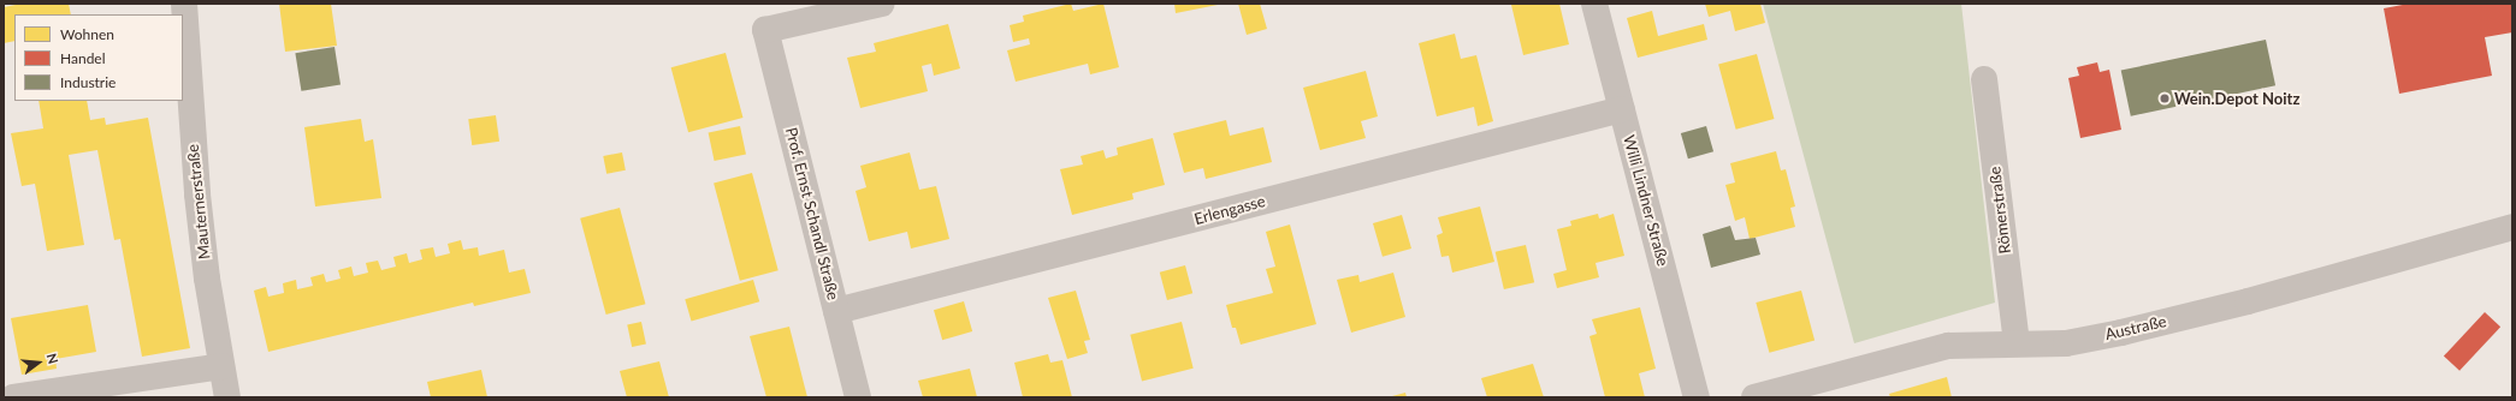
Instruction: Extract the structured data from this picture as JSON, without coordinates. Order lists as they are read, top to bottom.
{
  "streets": {
    "street": [
      "Willi Lindner Straße",
      "Mauternerstraße",
      "Erlengasse",
      "Römerstraße",
      "Prof. Ernst Schandl Straße",
      "Austraße"
    ]
  },
  "crossings": [
    ["Willi Lindner Straße", "Erlengasse"],
    ["Erlengasse", "Prof. Ernst Schandl Straße"],
    ["Römerstraße", "Austraße"]
  ],
  "places": ["Wein.Depot Noitz"],
  "legend": ["Wohnen", "Handel", "Industrie"],
  "north": "right"
}
